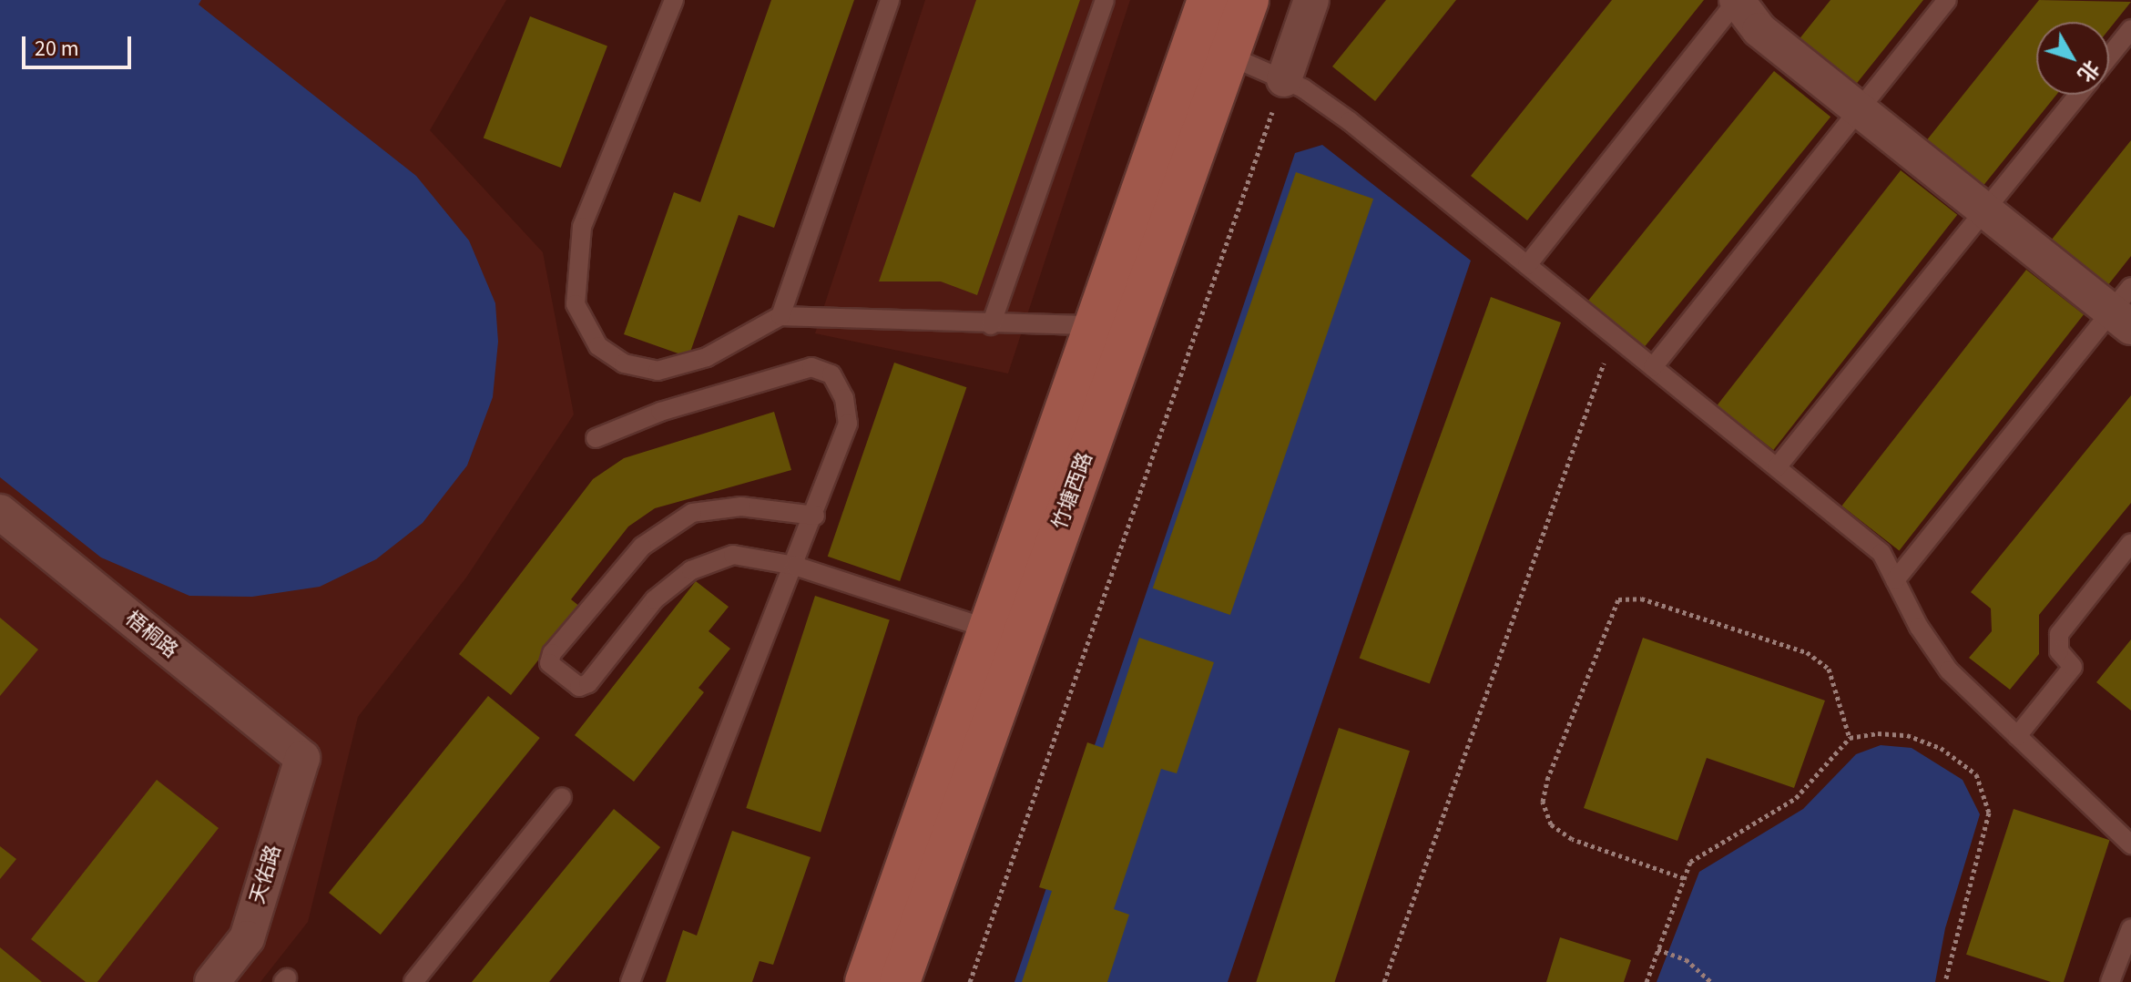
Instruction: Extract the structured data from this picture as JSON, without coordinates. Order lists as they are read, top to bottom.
{
  "streets": {
    "main road": ["竹塘西路"],
    "street": ["梧桐路", "天佑路"]
  },
  "crossings": [
    ["梧桐路", "天佑路"]
  ],
  "scale_bar": "20 m",
  "north": "bottom right"
}
